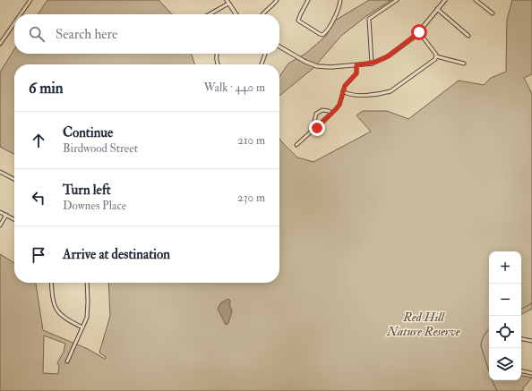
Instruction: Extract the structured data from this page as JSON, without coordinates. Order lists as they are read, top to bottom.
{
  "parks": ["Red Hill Nature Reserve"],
  "page": {
    "search": "Search here",
    "heading": ["6 min", "Walk · 440 m"],
    "list": [
      ["Continue", "Birdwood Street", "210 m"],
      ["Turn left", "Downes Place", "230 m"],
      "Arrive at destination"
    ],
    "map_buttons": ["+", "−"]
  }
}
